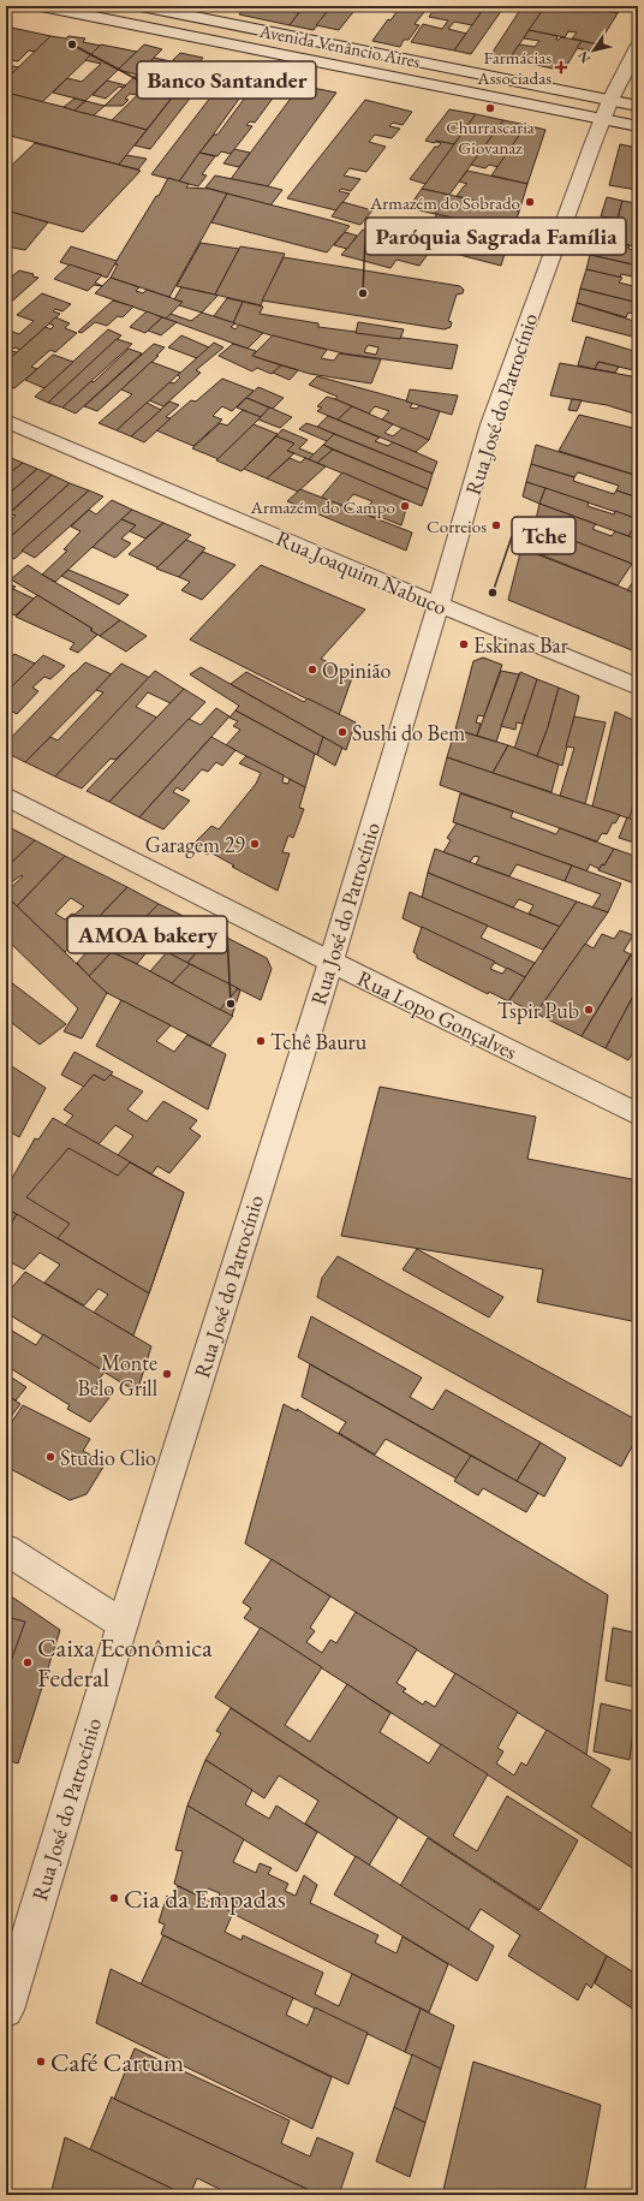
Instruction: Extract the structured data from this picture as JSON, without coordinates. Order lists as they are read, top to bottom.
{
  "streets": {
    "street": [
      "Avenida Venâncio Aires",
      "Rua José do Patrocínio",
      "Rua Joaquim Nabuco",
      "Rua Lopo Gonçalves"
    ]
  },
  "crossings": [
    ["Avenida Venâncio Aires", "Rua José do Patrocínio"],
    ["Rua José do Patrocínio", "Rua Joaquim Nabuco"],
    ["Rua José do Patrocínio", "Rua Lopo Gonçalves"]
  ],
  "places": {
    "other": [
      "Banco Santander",
      "Churrascaria Giovanaz",
      "Armazém do Sobrado",
      "Paróquia Sagrada Família",
      "Armazém do Campo",
      "Correios",
      "Tche",
      "Eskinas Bar",
      "Opinião",
      "Sushi do Bem",
      "Garagem 29",
      "AMOA bakery",
      "Tspir Pub",
      "Tchê Bauru",
      "Monte Belo Grill",
      "Studio Clio",
      "Caixa Econômica Federal",
      "Cia da Empadas",
      "Café Cartum"
    ],
    "health": ["Farmácias Associadas"]
  },
  "north": "bottom left"
}
